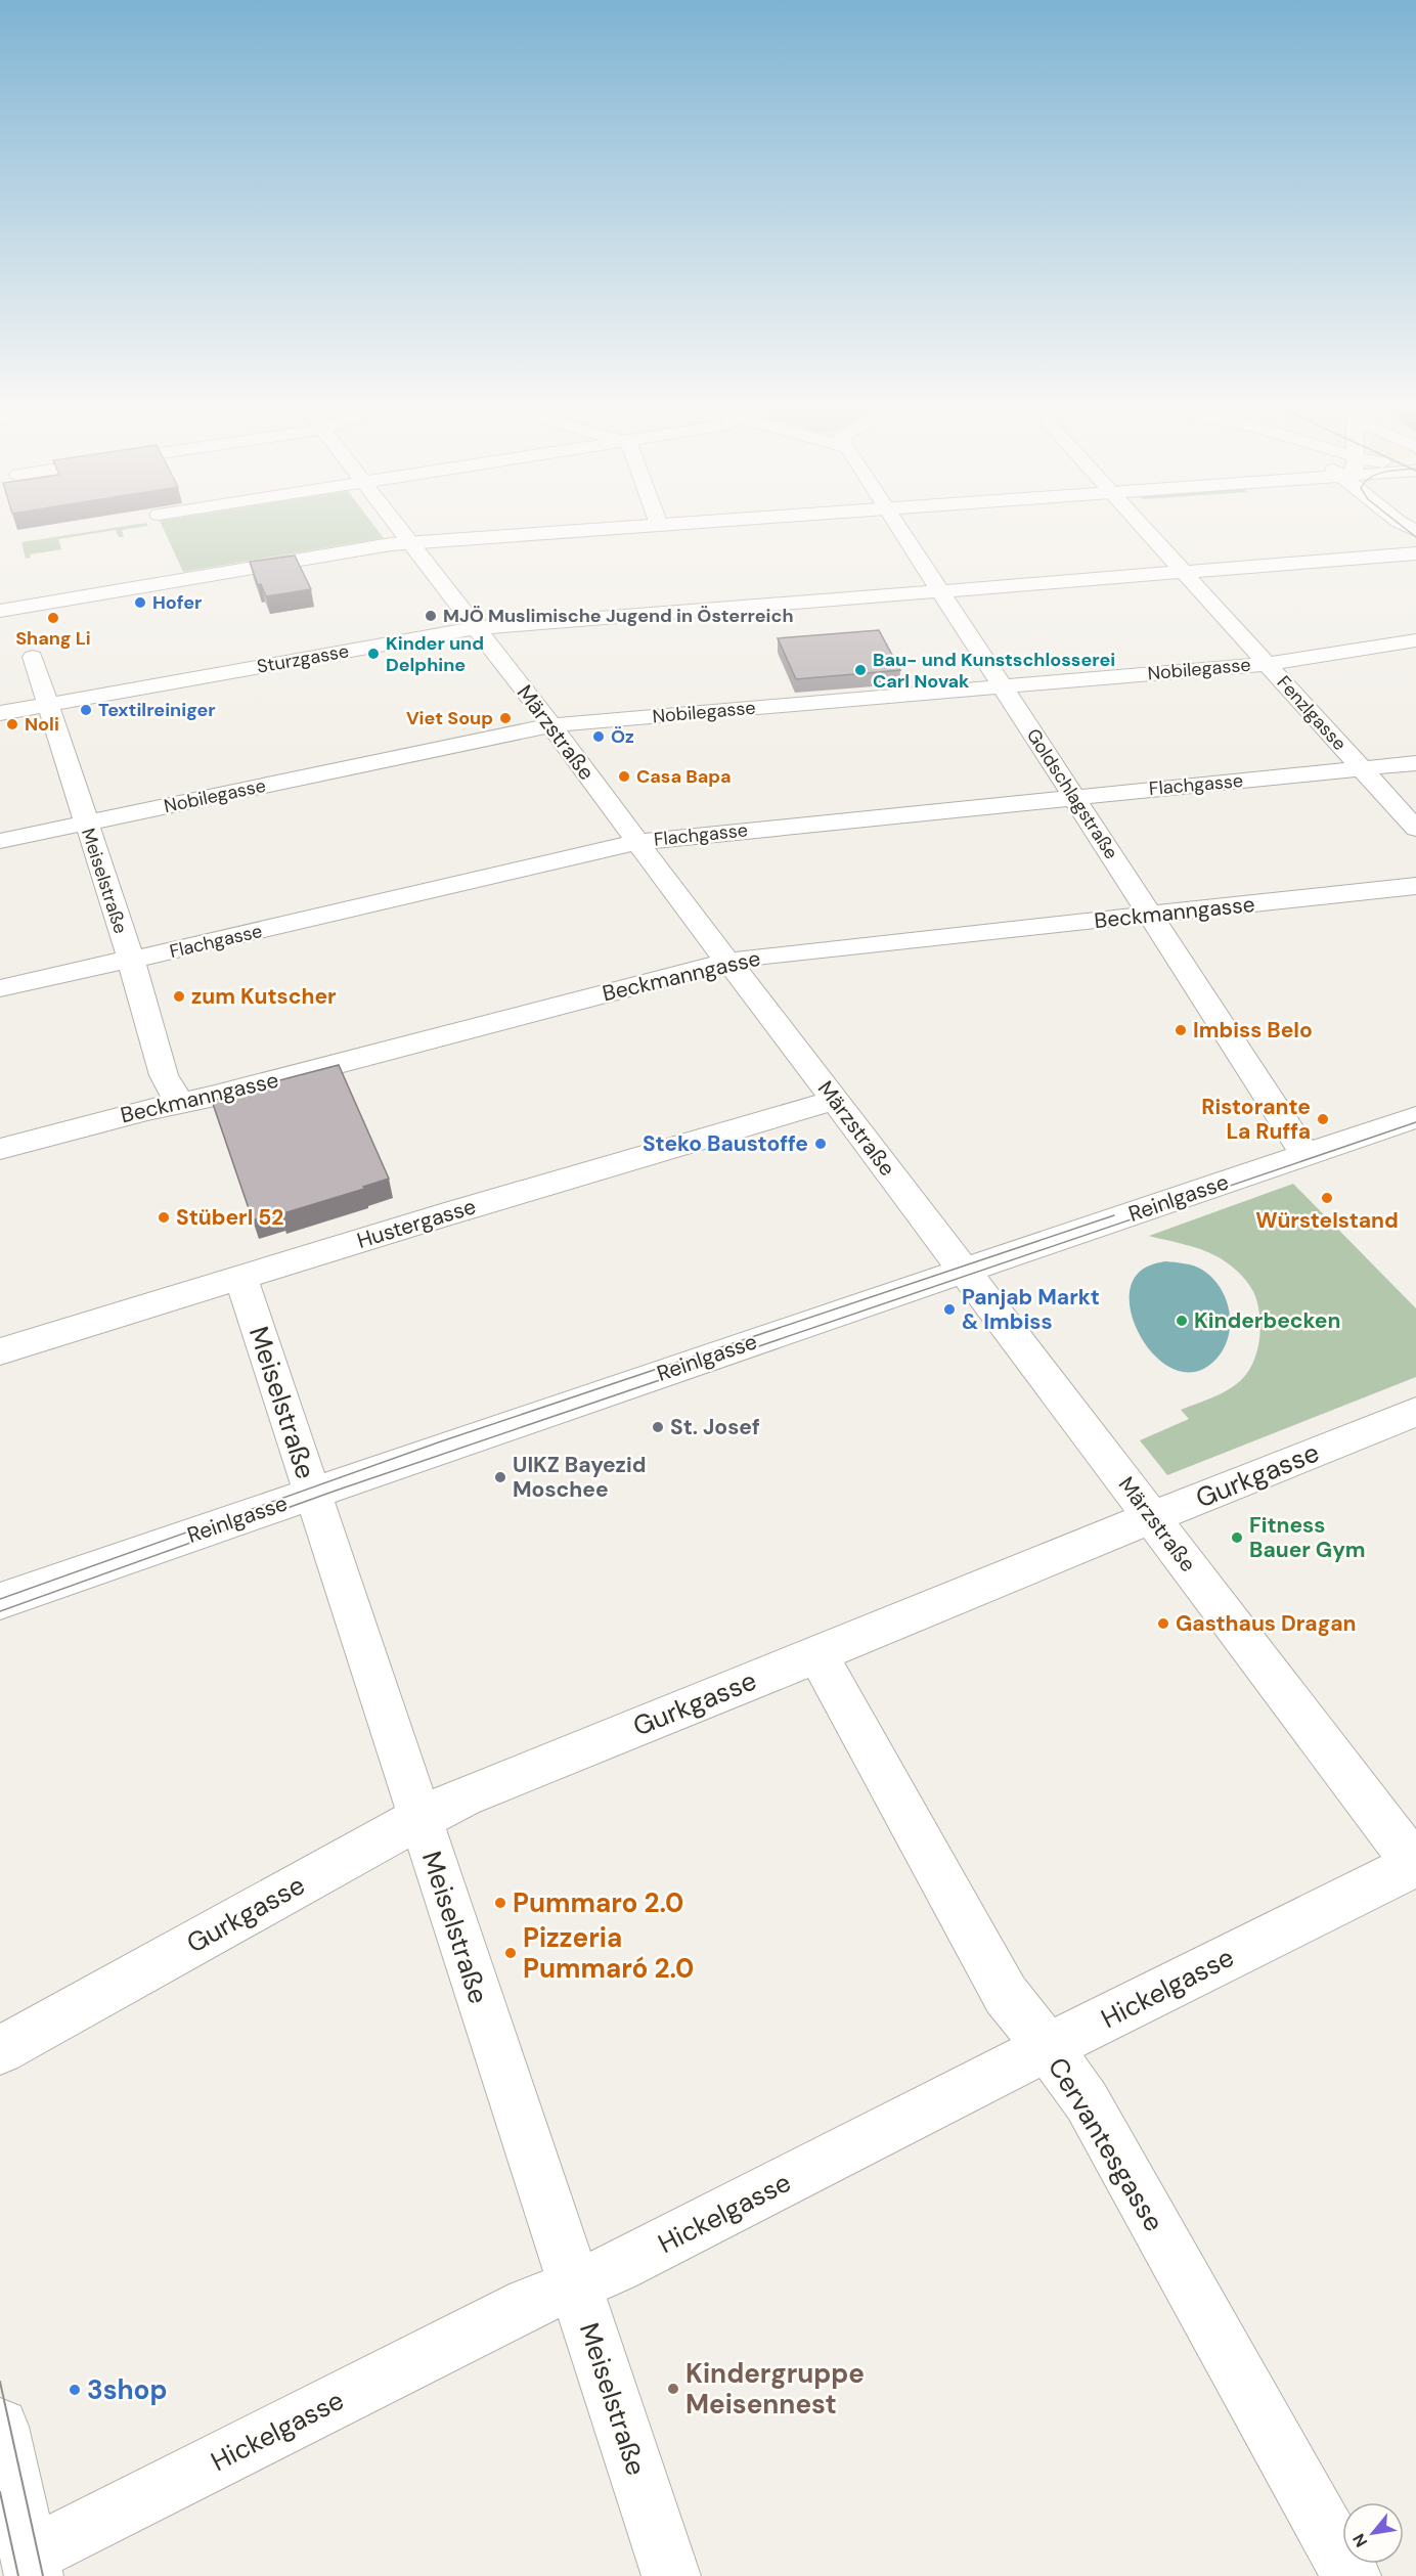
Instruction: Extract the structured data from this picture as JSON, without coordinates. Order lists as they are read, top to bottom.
{
  "streets": {
    "street": [
      "Sturzgasse",
      "Nobilegasse",
      "Fenzlgasse",
      "Märzstraße",
      "Flachgasse",
      "Goldschlagstraße",
      "Meiselstraße",
      "Beckmanngasse",
      "Reinlgasse",
      "Hustergasse",
      "Gurkgasse",
      "Hickelgasse",
      "Cervantesgasse"
    ]
  },
  "crossings": [
    ["Sturzgasse", "Fenzlgasse"],
    ["Sturzgasse", "Märzstraße"],
    ["Sturzgasse", "Goldschlagstraße"],
    ["Sturzgasse", "Meiselstraße"],
    ["Nobilegasse", "Fenzlgasse"],
    ["Nobilegasse", "Märzstraße"],
    ["Nobilegasse", "Goldschlagstraße"],
    ["Nobilegasse", "Meiselstraße"],
    ["Fenzlgasse", "Flachgasse"],
    ["Märzstraße", "Flachgasse"],
    ["Märzstraße", "Beckmanngasse"],
    ["Märzstraße", "Reinlgasse"],
    ["Märzstraße", "Hustergasse"],
    ["Märzstraße", "Gurkgasse"],
    ["Märzstraße", "Hickelgasse"],
    ["Flachgasse", "Goldschlagstraße"],
    ["Flachgasse", "Meiselstraße"],
    ["Goldschlagstraße", "Beckmanngasse"],
    ["Goldschlagstraße", "Reinlgasse"],
    ["Meiselstraße", "Beckmanngasse"],
    ["Meiselstraße", "Reinlgasse"],
    ["Meiselstraße", "Hustergasse"],
    ["Meiselstraße", "Gurkgasse"],
    ["Meiselstraße", "Hickelgasse"],
    ["Gurkgasse", "Cervantesgasse"],
    ["Hickelgasse", "Cervantesgasse"]
  ],
  "places": [
    "Hofer",
    "MJÖ Muslimische Jugend in Österreich",
    "Shang Li",
    "Kinder und Delphine",
    "Bau- und Kunstschlosserei Carl Novak",
    "Textilreiniger",
    "Viet Soup",
    "Noli",
    "Öz",
    "Casa Bapa",
    "zum Kutscher",
    "Imbiss Belo",
    "Ristorante La Ruffa",
    "Steko Baustoffe",
    "Würstelstand",
    "Stüberl 52",
    "Panjab Markt & Imbiss",
    "Kinderbecken",
    "St. Josef",
    "UIKZ Bayezid Moschee",
    "Fitness Bauer Gym",
    "Gasthaus Dragan",
    "Pummaro 2.0",
    "Pizzeria Pummaró 2.0",
    "Kindergruppe Meisennest",
    "3shop"
  ],
  "north": "bottom left"
}
